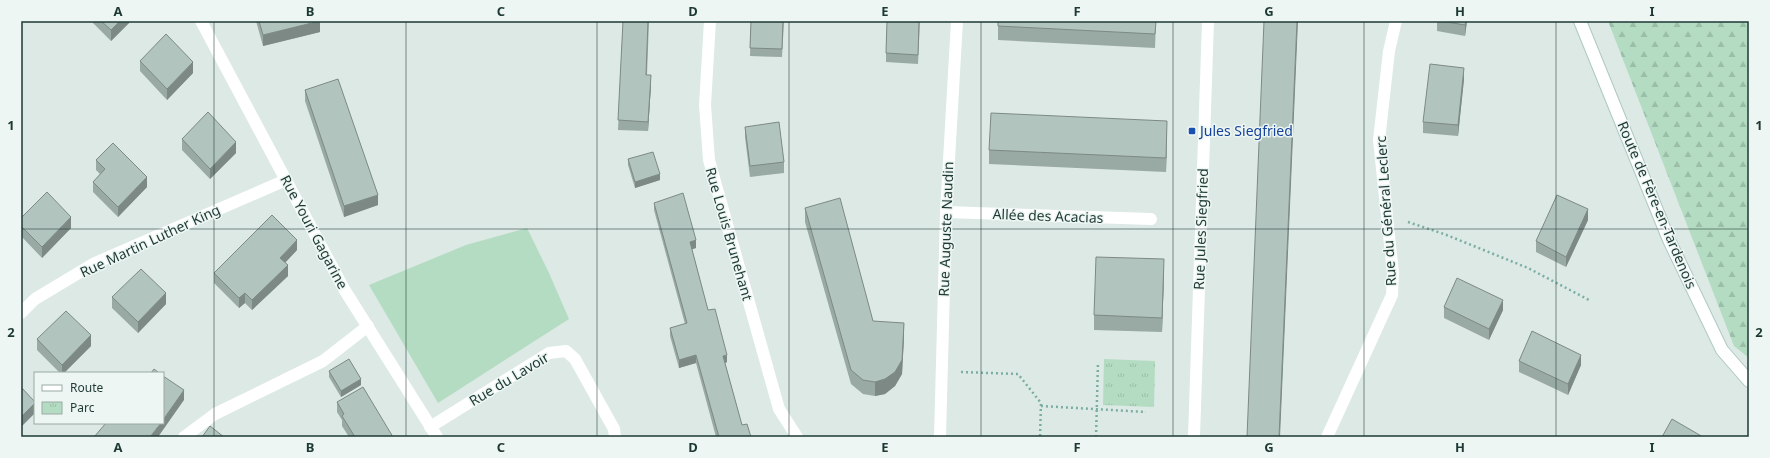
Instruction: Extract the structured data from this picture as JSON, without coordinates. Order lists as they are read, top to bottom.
{
  "streets": {
    "street": [
      "Route de Fère-en-Tardenois",
      "Rue du Général Leclerc",
      "Allée des Acacias",
      "Rue Auguste Naudin",
      "Rue Jules Siegfried",
      "Rue Youri Gagarine",
      "Rue Louis Brunehant",
      "Rue Martin Luther King",
      "Rue du Lavoir"
    ]
  },
  "crossings": [
    ["Allée des Acacias", "Rue Auguste Naudin"],
    ["Rue Youri Gagarine", "Rue Martin Luther King"],
    ["Rue Youri Gagarine", "Rue du Lavoir"]
  ],
  "places": {
    "transit": ["Jules Siegfried"]
  },
  "legend": ["Route", "Parc"],
  "grid": {
    "columns": [
      "A",
      "B",
      "C",
      "D",
      "E",
      "F",
      "G",
      "H",
      "I"
    ],
    "rows": ["1", "2"]
  }
}
